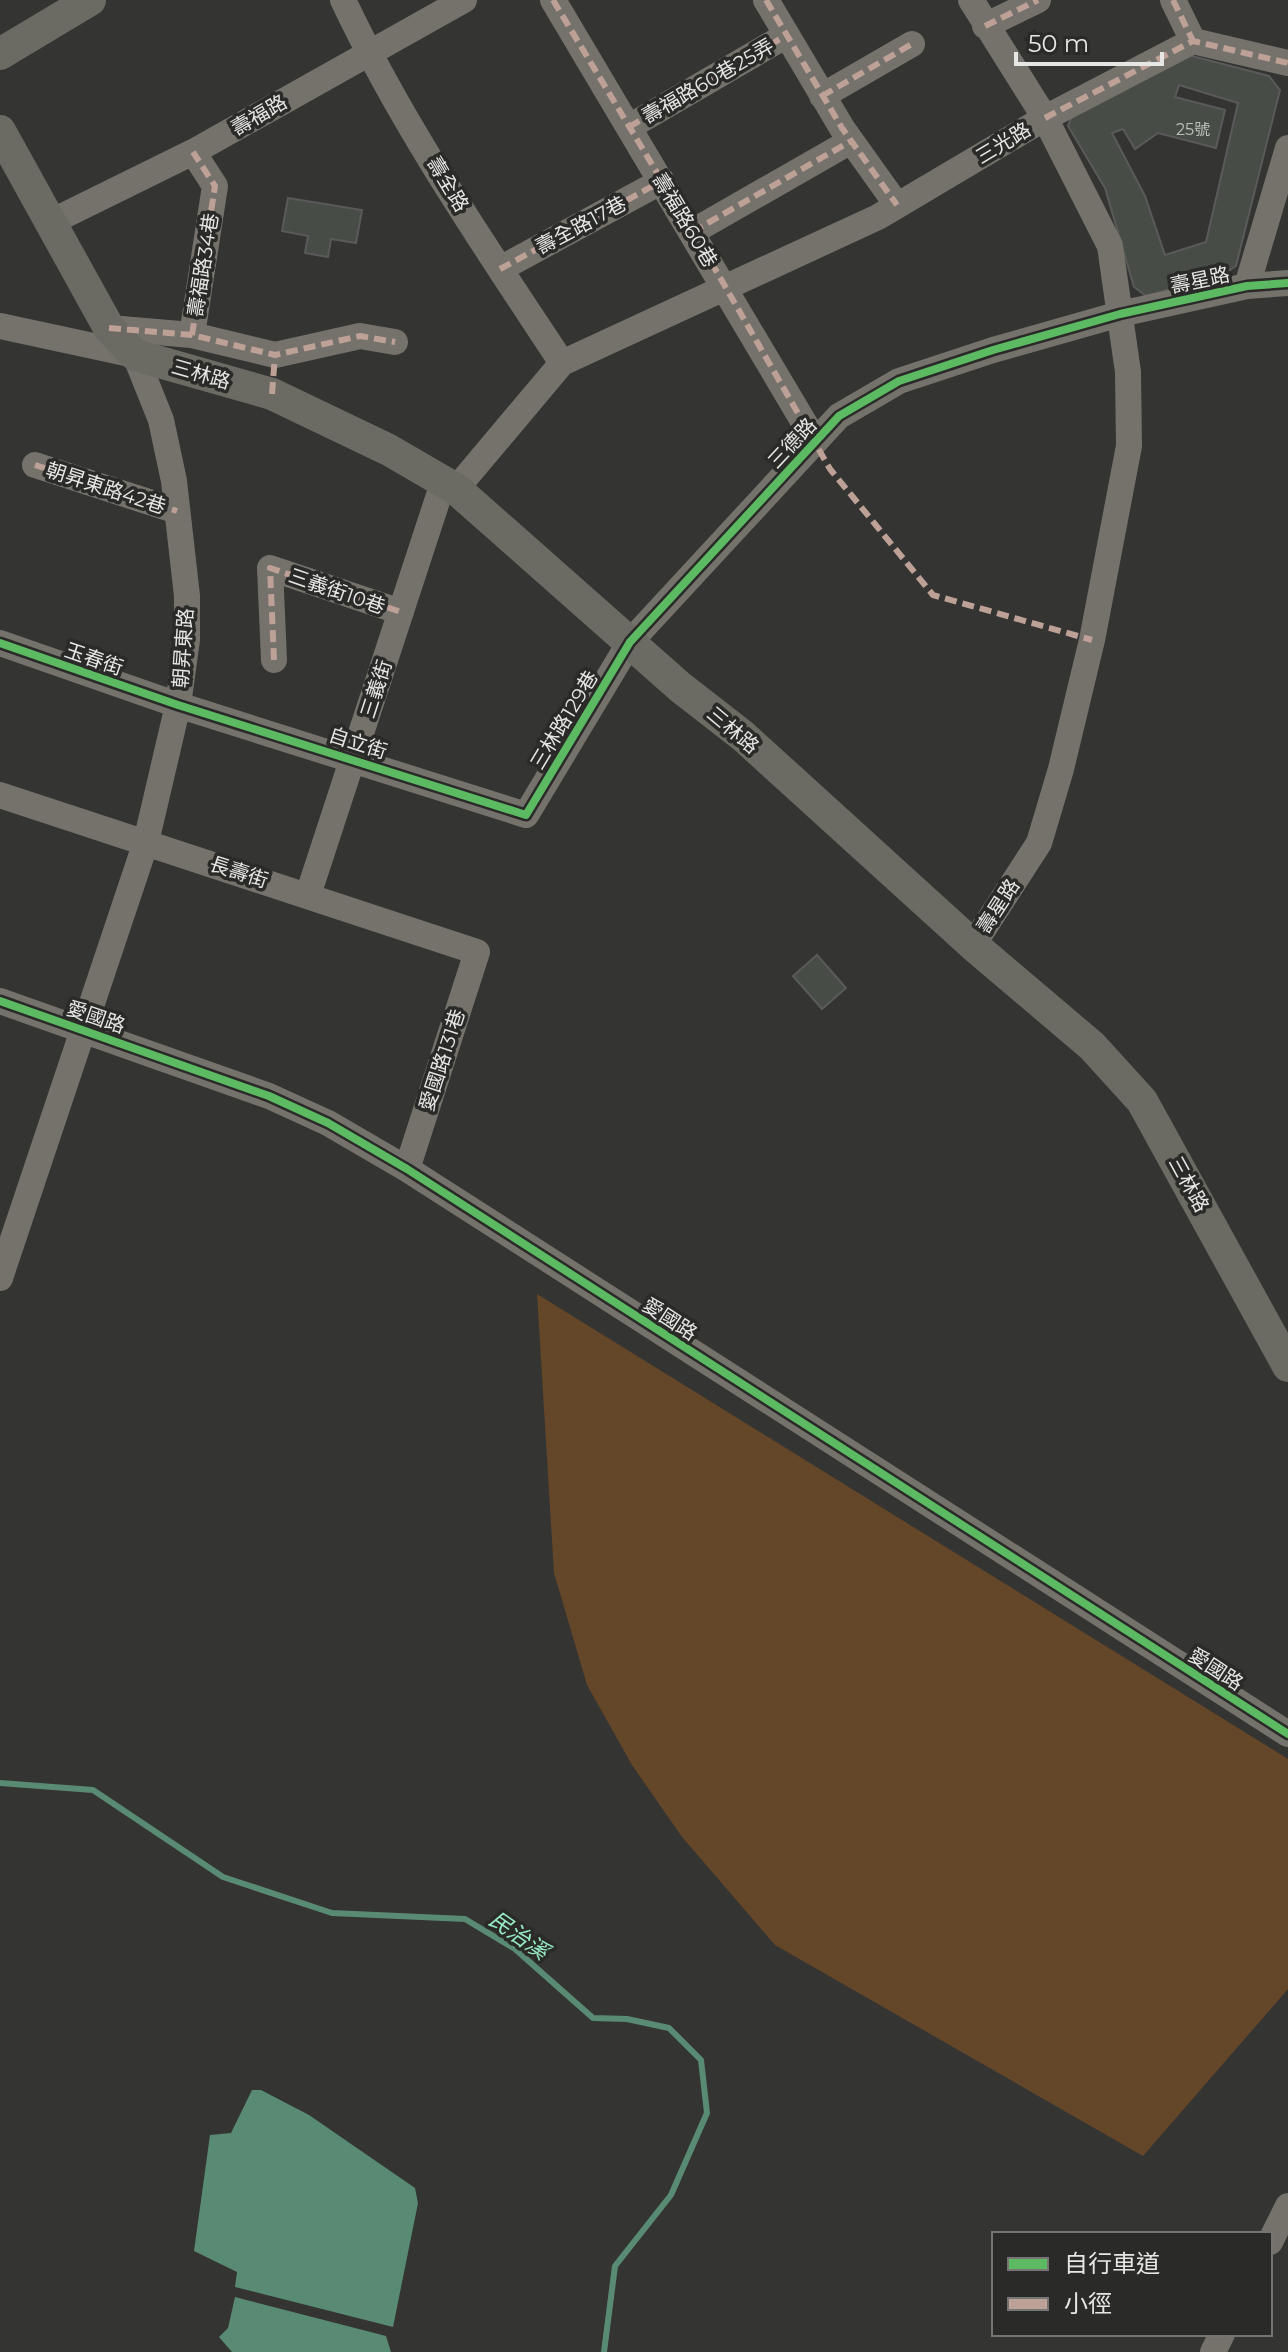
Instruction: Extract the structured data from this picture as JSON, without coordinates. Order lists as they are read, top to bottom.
{
  "streets": {
    "main road": ["三林路", "朝昇東路"],
    "street": [
      "壽福路60巷25弄",
      "壽福路",
      "三光路",
      "壽全路",
      "壽福路60巷",
      "壽全路17巷",
      "壽福路34巷",
      "壽星路",
      "三德路",
      "朝昇東路42巷",
      "三義街10巷",
      "玉春街",
      "三義街",
      "三林路129巷",
      "自立街",
      "長壽街",
      "愛國路",
      "愛國路131巷"
    ]
  },
  "crossings": [
    ["壽福路60巷25弄", "壽福路60巷"],
    ["壽福路", "壽全路"],
    ["壽福路", "壽福路34巷"],
    ["壽福路", "朝昇東路"],
    ["三光路", "壽福路60巷"],
    ["壽全路", "壽全路17巷"],
    ["壽福路60巷", "壽全路17巷"],
    ["壽福路60巷", "三德路"],
    ["壽星路", "三林路"],
    ["壽星路", "三德路"],
    ["三林路", "三德路"],
    ["三林路", "朝昇東路"],
    ["三林路", "三義街"],
    ["三林路", "三林路129巷"],
    ["三德路", "三林路129巷"],
    ["朝昇東路42巷", "朝昇東路"],
    ["三義街10巷", "三義街"],
    ["朝昇東路", "玉春街"],
    ["朝昇東路", "自立街"],
    ["朝昇東路", "長壽街"],
    ["朝昇東路", "愛國路"],
    ["玉春街", "自立街"],
    ["三義街", "自立街"],
    ["三義街", "長壽街"],
    ["三林路129巷", "自立街"],
    ["長壽街", "愛國路131巷"],
    ["愛國路", "愛國路131巷"]
  ],
  "water": ["民治溪"],
  "house_numbers": ["25號"],
  "legend": ["自行車道", "小徑"],
  "scale_bar": "50 m"
}
